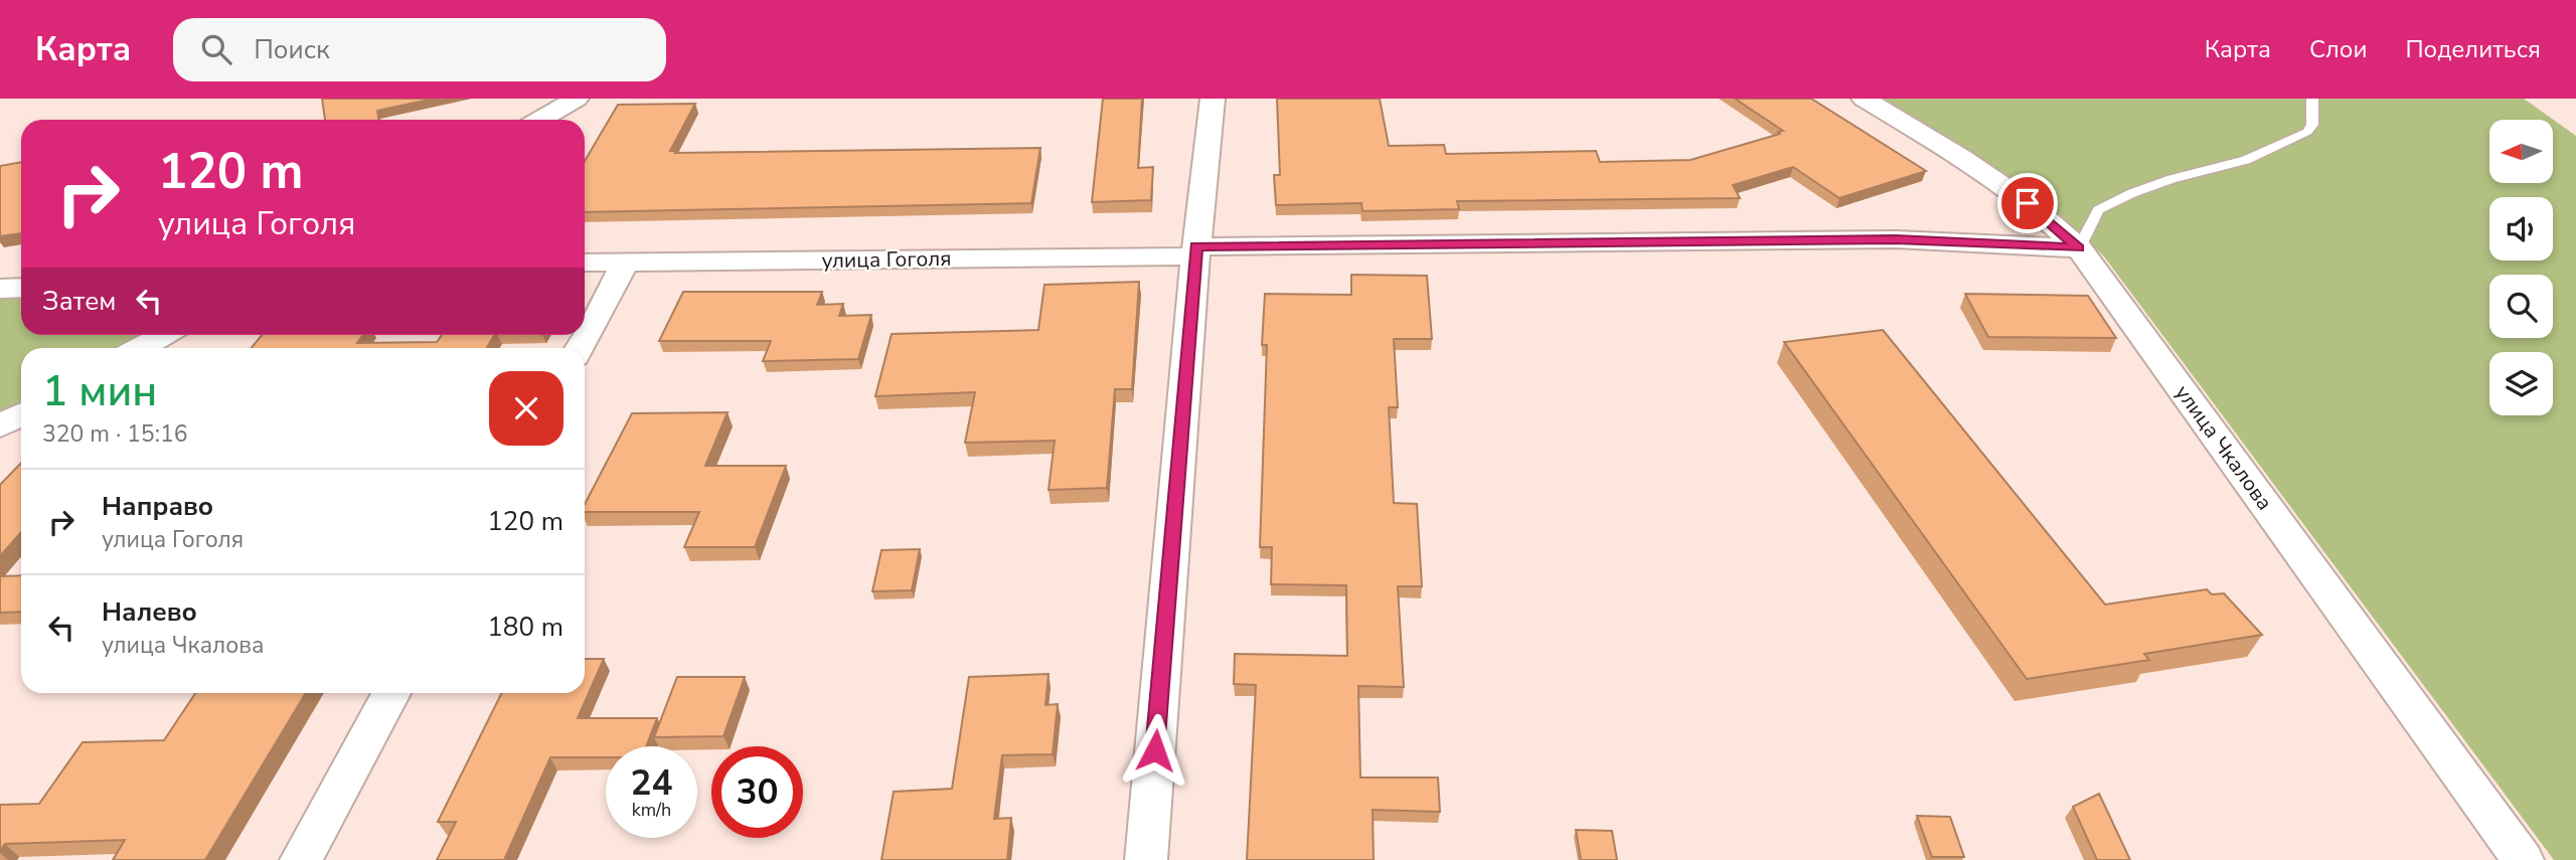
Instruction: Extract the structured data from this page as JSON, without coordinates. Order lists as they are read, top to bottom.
{
  "streets": {
    "street": ["улица Гоголя", "улица Чкалова"]
  },
  "crossings": [
    ["улица Гоголя", "улица Чкалова"]
  ],
  "north": "left",
  "page": {
    "header": "Карта",
    "search": "Поиск",
    "nav": ["Карта", "Слои", "Поделиться"],
    "turn": ["120 m", "улица Гоголя"],
    "then": "Затем",
    "heading": ["1 мин", "320 m · 15:16"],
    "list": [
      {
        "name": "Направо",
        "note": "улица Гоголя",
        "value": "120 m"
      },
      {
        "name": "Налево",
        "note": "улица Чкалова",
        "value": "180 m"
      }
    ],
    "speed": "24 km/h",
    "limit": "30"
  }
}
